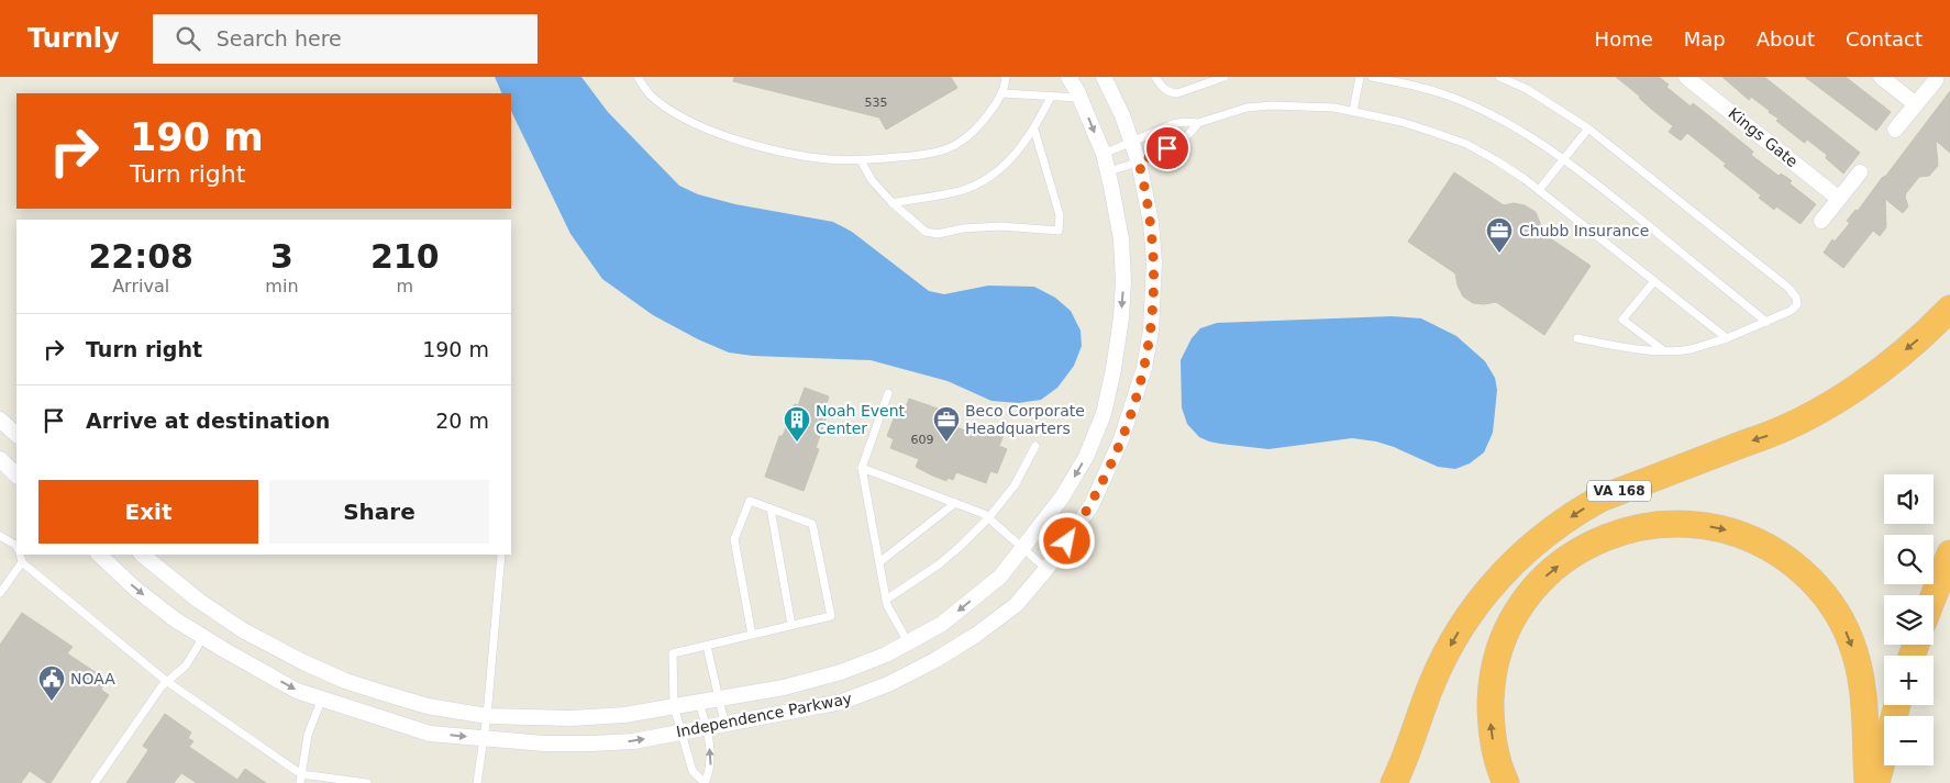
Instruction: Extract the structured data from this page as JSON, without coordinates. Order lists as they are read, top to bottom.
{
  "streets": {
    "highway": ["VA 168"],
    "street": ["Kings Gate", "Independence Parkway"]
  },
  "places": {
    "office": ["Chubb Insurance", "Beco Corporate Headquarters"],
    "building": ["Noah Event Center"],
    "public building": ["NOAA"]
  },
  "house_numbers": ["535", "609"],
  "page": {
    "header": "Turnly",
    "search": "Search here",
    "nav": [
      "Home",
      "Map",
      "About",
      "Contact"
    ],
    "turn": ["190 m", "Turn right"],
    "eta": [
      "22:08",
      "Arrival",
      "3",
      "min",
      "210",
      "m"
    ],
    "list": [
      {
        "name": "Turn right",
        "value": "190 m"
      },
      {
        "name": "Arrive at destination",
        "value": "20 m"
      }
    ],
    "buttons": ["Exit", "Share"],
    "map_buttons": ["+", "−"]
  }
}
